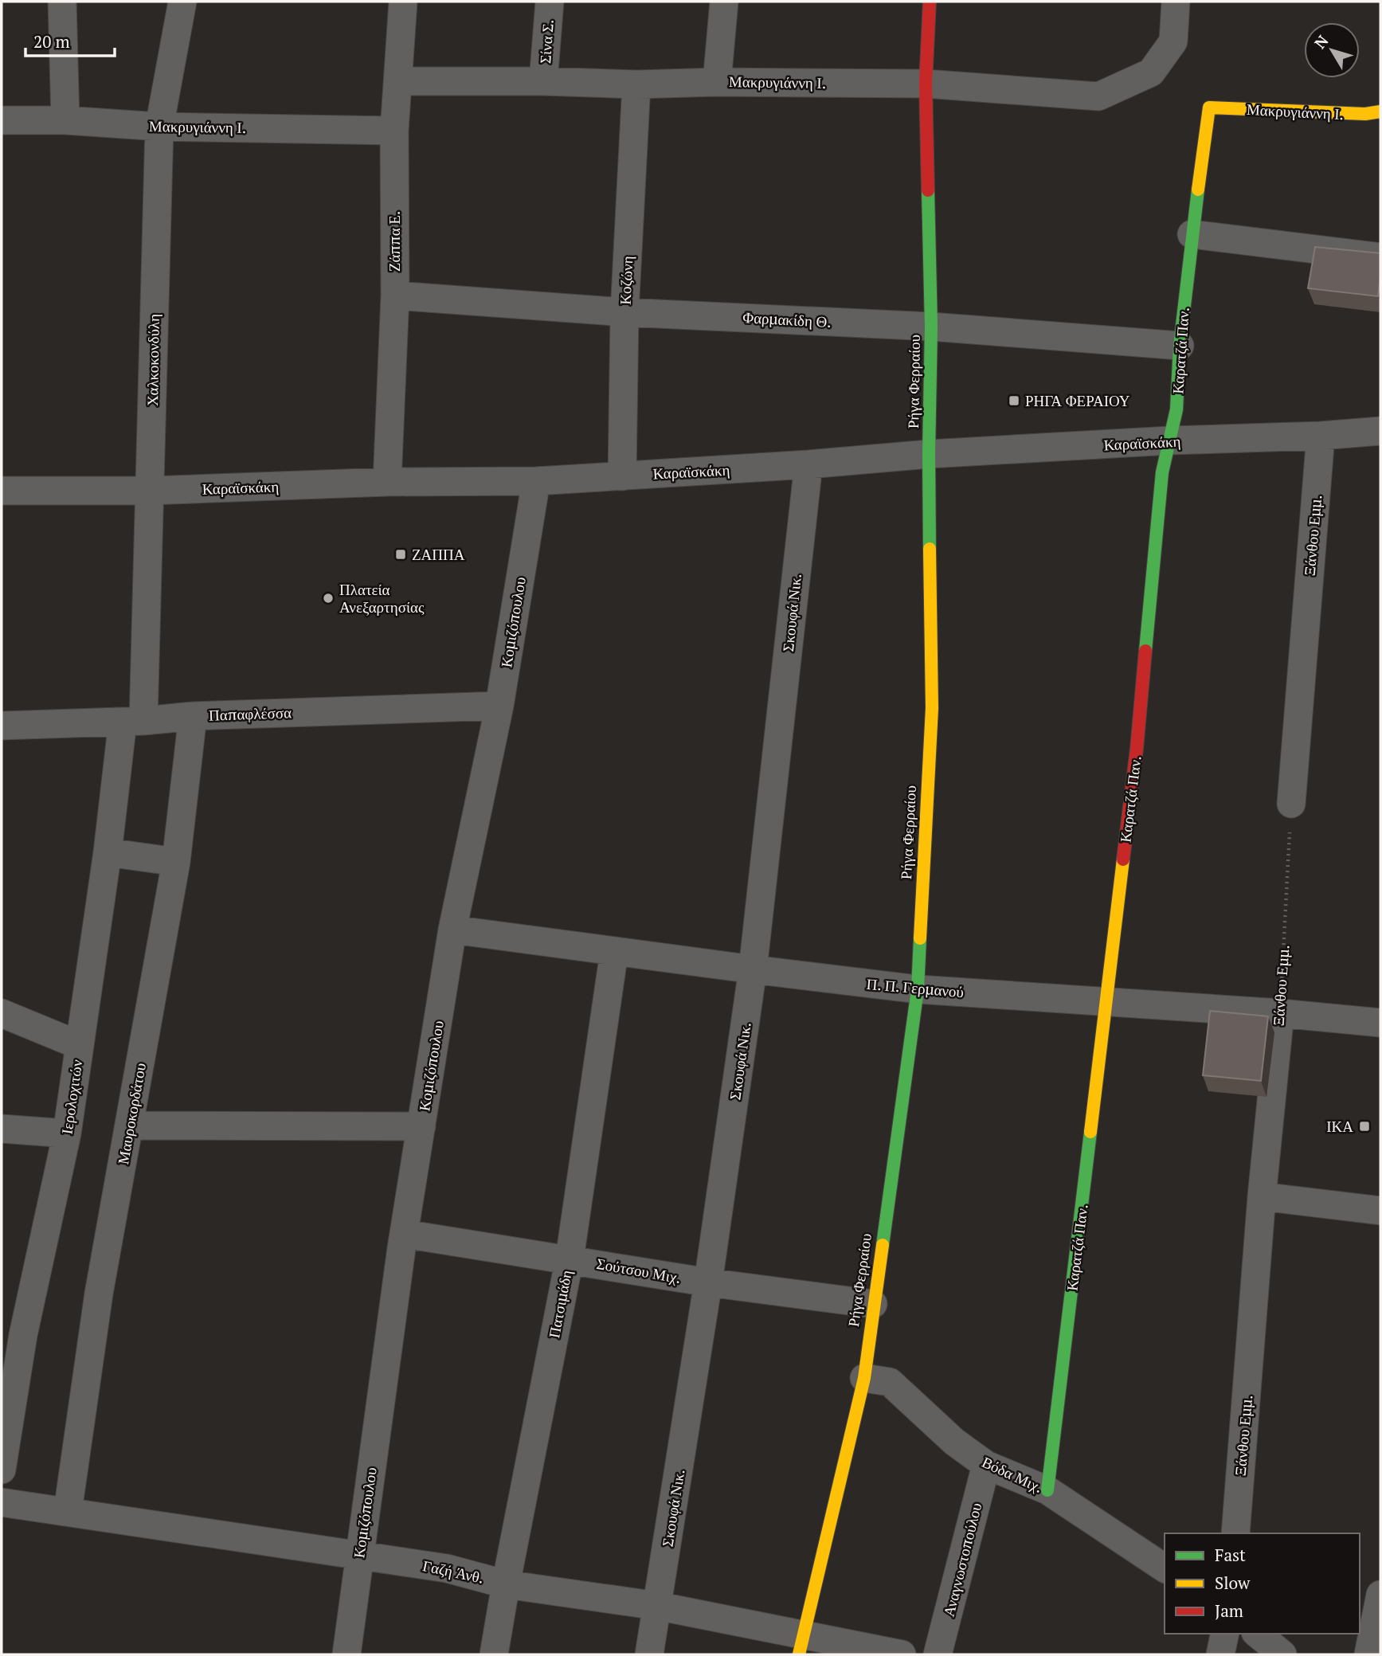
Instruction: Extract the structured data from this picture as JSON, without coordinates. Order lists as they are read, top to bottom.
{
  "streets": {
    "street": [
      "Σίνα Σ.",
      "Μακρυγιάννη Ι.",
      "Ζάππα Ε.",
      "Κοζώνη",
      "Φαρμακίδη Θ.",
      "Καρατζά Παν.",
      "Χαλκοκονδύλη",
      "Ρήγα Φερραίου",
      "Καραϊσκάκη",
      "Ξάνθου Εμμ.",
      "Σκουφά Νικ.",
      "Κομιζόπουλου",
      "Παπαφλέσσα",
      "Π. Π. Γερμανού",
      "Ιερολοχιτών",
      "Μαυροκορδάτου",
      "Σούτσου Μιχ.",
      "Πατσιμάδη",
      "Βόδα Μιχ.",
      "Αναγνωστοπούλου",
      "Γαζή Άνθ."
    ]
  },
  "crossings": [
    ["Σίνα Σ.", "Μακρυγιάννη Ι."],
    ["Μακρυγιάννη Ι.", "Ζάππα Ε."],
    ["Μακρυγιάννη Ι.", "Κοζώνη"],
    ["Μακρυγιάννη Ι.", "Καρατζά Παν."],
    ["Μακρυγιάννη Ι.", "Χαλκοκονδύλη"],
    ["Μακρυγιάννη Ι.", "Ρήγα Φερραίου"],
    ["Ζάππα Ε.", "Φαρμακίδη Θ."],
    ["Ζάππα Ε.", "Καραϊσκάκη"],
    ["Κοζώνη", "Φαρμακίδη Θ."],
    ["Κοζώνη", "Καραϊσκάκη"],
    ["Φαρμακίδη Θ.", "Καρατζά Παν."],
    ["Φαρμακίδη Θ.", "Ρήγα Φερραίου"],
    ["Καρατζά Παν.", "Καραϊσκάκη"],
    ["Καρατζά Παν.", "Π. Π. Γερμανού"],
    ["Καρατζά Παν.", "Βόδα Μιχ."],
    ["Χαλκοκονδύλη", "Καραϊσκάκη"],
    ["Χαλκοκονδύλη", "Παπαφλέσσα"],
    ["Χαλκοκονδύλη", "Ιερολοχιτών"],
    ["Ρήγα Φερραίου", "Καραϊσκάκη"],
    ["Ρήγα Φερραίου", "Π. Π. Γερμανού"],
    ["Ρήγα Φερραίου", "Σούτσου Μιχ."],
    ["Ρήγα Φερραίου", "Βόδα Μιχ."],
    ["Ρήγα Φερραίου", "Γαζή Άνθ."],
    ["Καραϊσκάκη", "Ξάνθου Εμμ."],
    ["Καραϊσκάκη", "Σκουφά Νικ."],
    ["Καραϊσκάκη", "Κομιζόπουλου"],
    ["Ξάνθου Εμμ.", "Π. Π. Γερμανού"],
    ["Σκουφά Νικ.", "Π. Π. Γερμανού"],
    ["Σκουφά Νικ.", "Σούτσου Μιχ."],
    ["Σκουφά Νικ.", "Γαζή Άνθ."],
    ["Κομιζόπουλου", "Παπαφλέσσα"],
    ["Κομιζόπουλου", "Π. Π. Γερμανού"],
    ["Κομιζόπουλου", "Σούτσου Μιχ."],
    ["Κομιζόπουλου", "Γαζή Άνθ."],
    ["Παπαφλέσσα", "Ιερολοχιτών"],
    ["Παπαφλέσσα", "Μαυροκορδάτου"],
    ["Π. Π. Γερμανού", "Πατσιμάδη"],
    ["Μαυροκορδάτου", "Γαζή Άνθ."],
    ["Σούτσου Μιχ.", "Πατσιμάδη"],
    ["Πατσιμάδη", "Γαζή Άνθ."],
    ["Βόδα Μιχ.", "Αναγνωστοπούλου"]
  ],
  "places": {
    "transit": ["ΡΗΓΑ ΦΕΡΑΙΟΥ", "ΖΑΠΠΑ", "ΙΚΑ"],
    "other": ["Πλατεία Ανεξαρτησίας"]
  },
  "legend": ["Fast", "Slow", "Jam"],
  "scale_bar": "20 m",
  "north": "top left"
}
